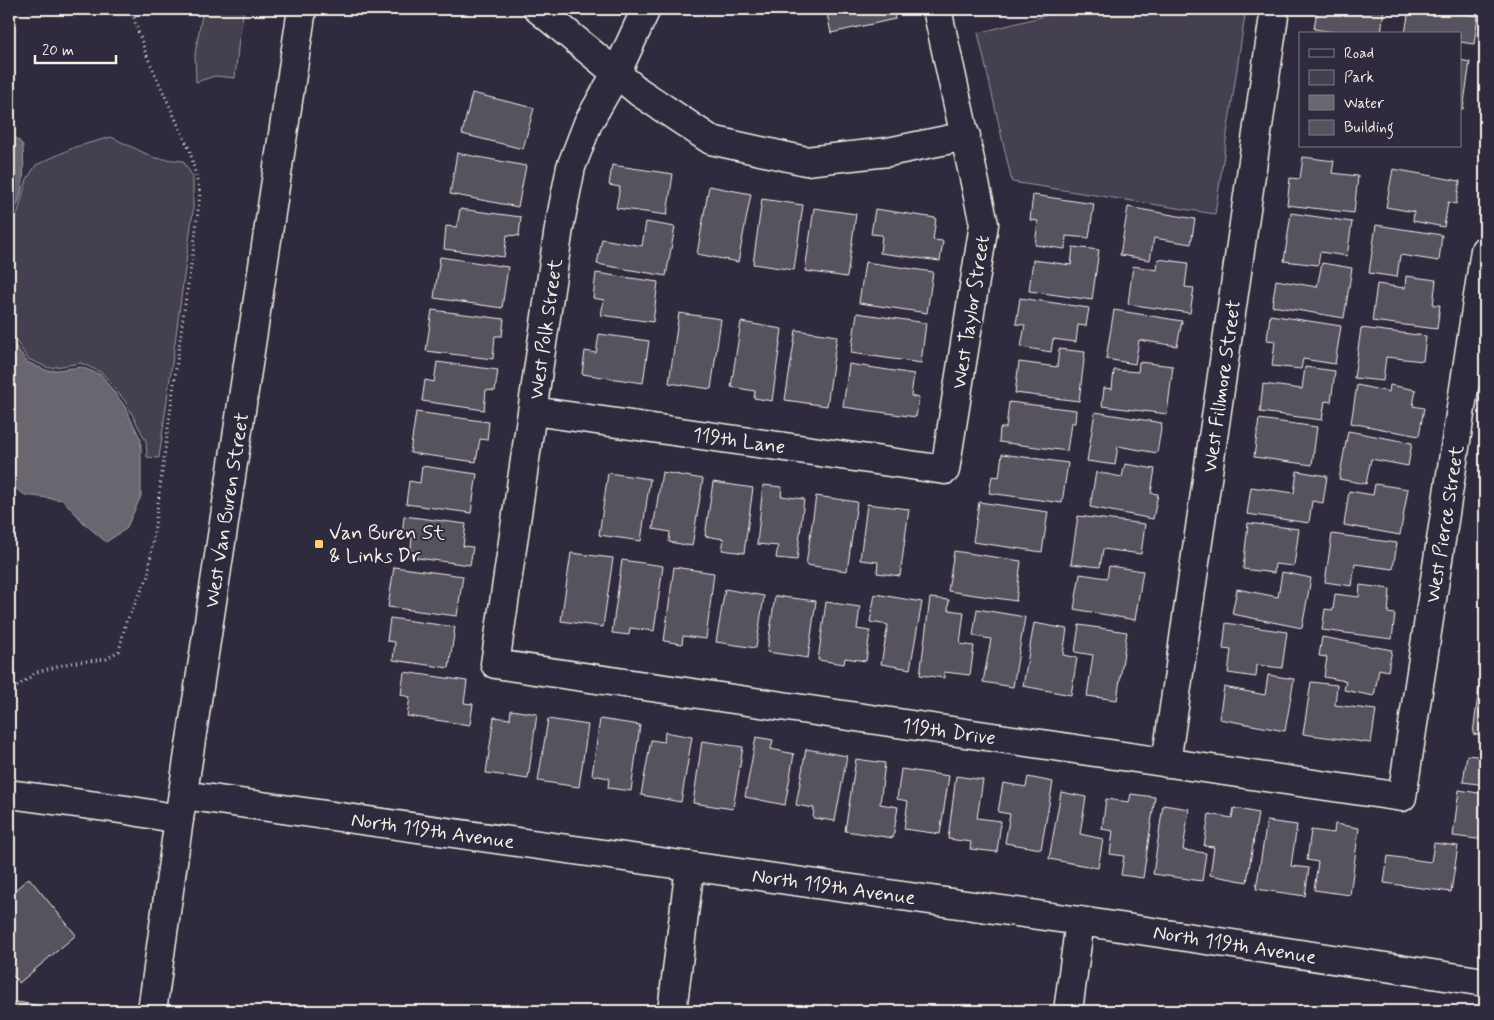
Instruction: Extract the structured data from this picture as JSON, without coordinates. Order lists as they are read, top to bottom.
{
  "streets": {
    "street": [
      "West Taylor Street",
      "West Polk Street",
      "West Fillmore Street",
      "119th Lane",
      "West Van Buren Street",
      "West Pierce Street",
      "119th Drive",
      "North 119th Avenue"
    ]
  },
  "crossings": [
    ["West Taylor Street", "119th Lane"],
    ["West Polk Street", "119th Lane"],
    ["West Polk Street", "119th Drive"],
    ["West Fillmore Street", "119th Drive"],
    ["West Van Buren Street", "North 119th Avenue"],
    ["West Pierce Street", "119th Drive"]
  ],
  "places": {
    "transit": ["Van Buren St & Links Dr"]
  },
  "legend": [
    "Road",
    "Park",
    "Water",
    "Building"
  ],
  "scale_bar": "20 m"
}
